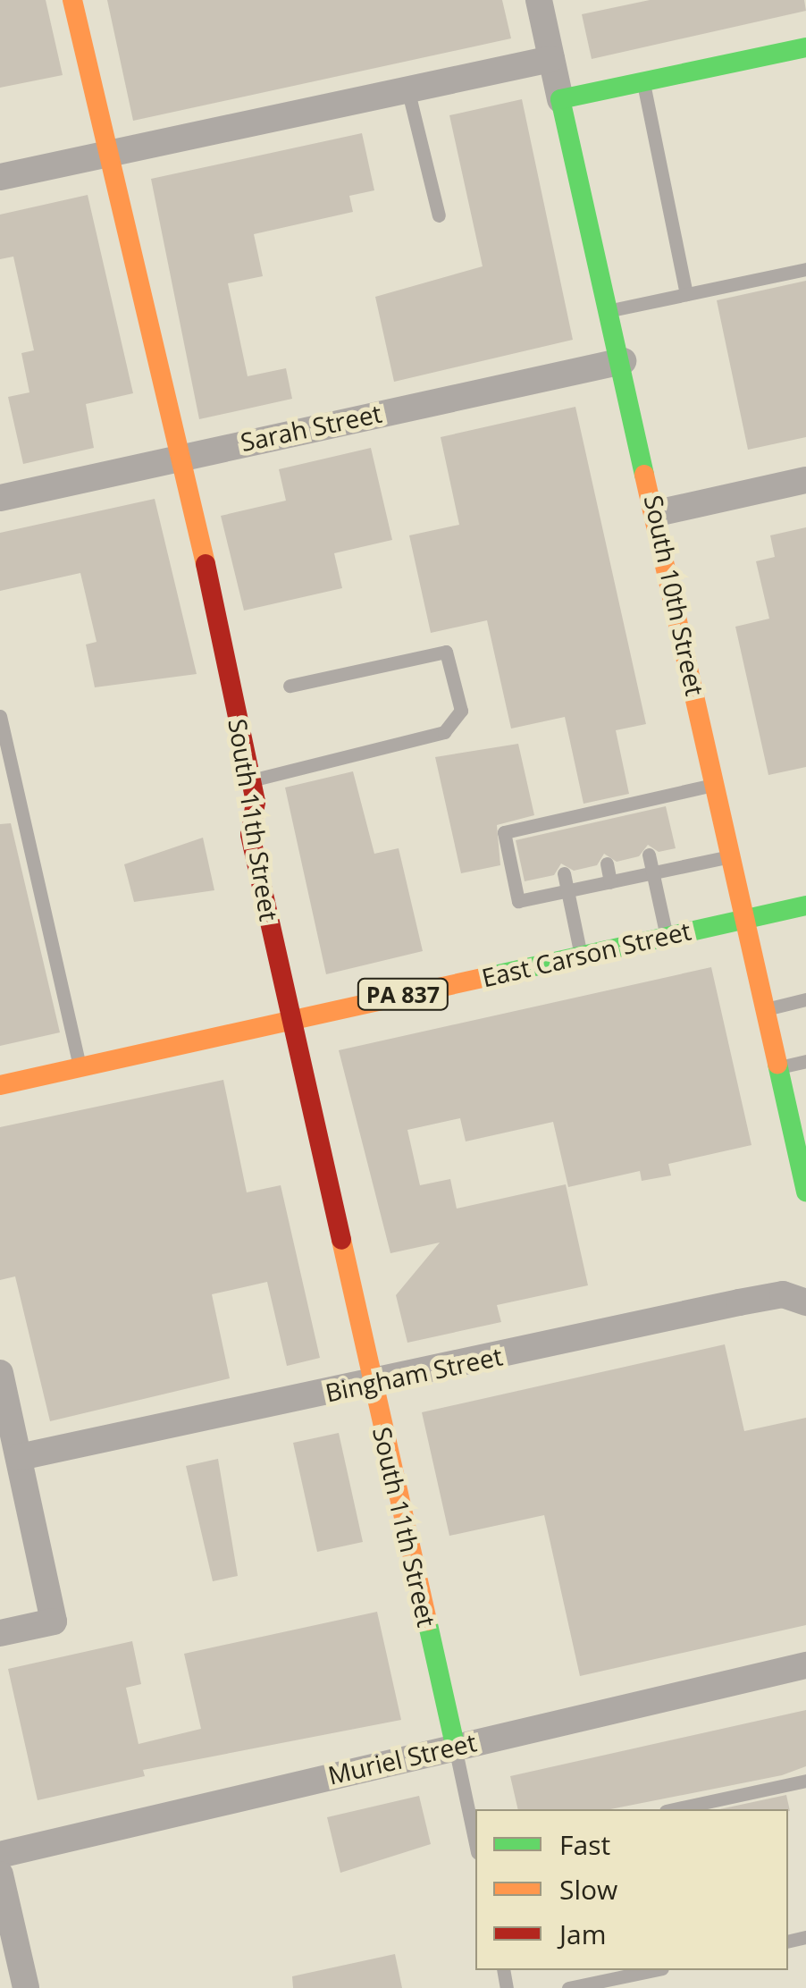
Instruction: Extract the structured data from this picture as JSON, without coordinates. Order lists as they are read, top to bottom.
{
  "streets": {
    "main road": [
      "South 10th Street",
      "South 11th Street",
      "East Carson Street",
      "PA 837"
    ],
    "street": ["Sarah Street", "Bingham Street", "Muriel Street"]
  },
  "crossings": [
    ["Sarah Street", "South 10th Street"],
    ["Sarah Street", "South 11th Street"],
    ["South 10th Street", "East Carson Street"],
    ["South 11th Street", "East Carson Street"],
    ["South 11th Street", "Bingham Street"],
    ["South 11th Street", "Muriel Street"]
  ],
  "legend": ["Fast", "Slow", "Jam"]
}
